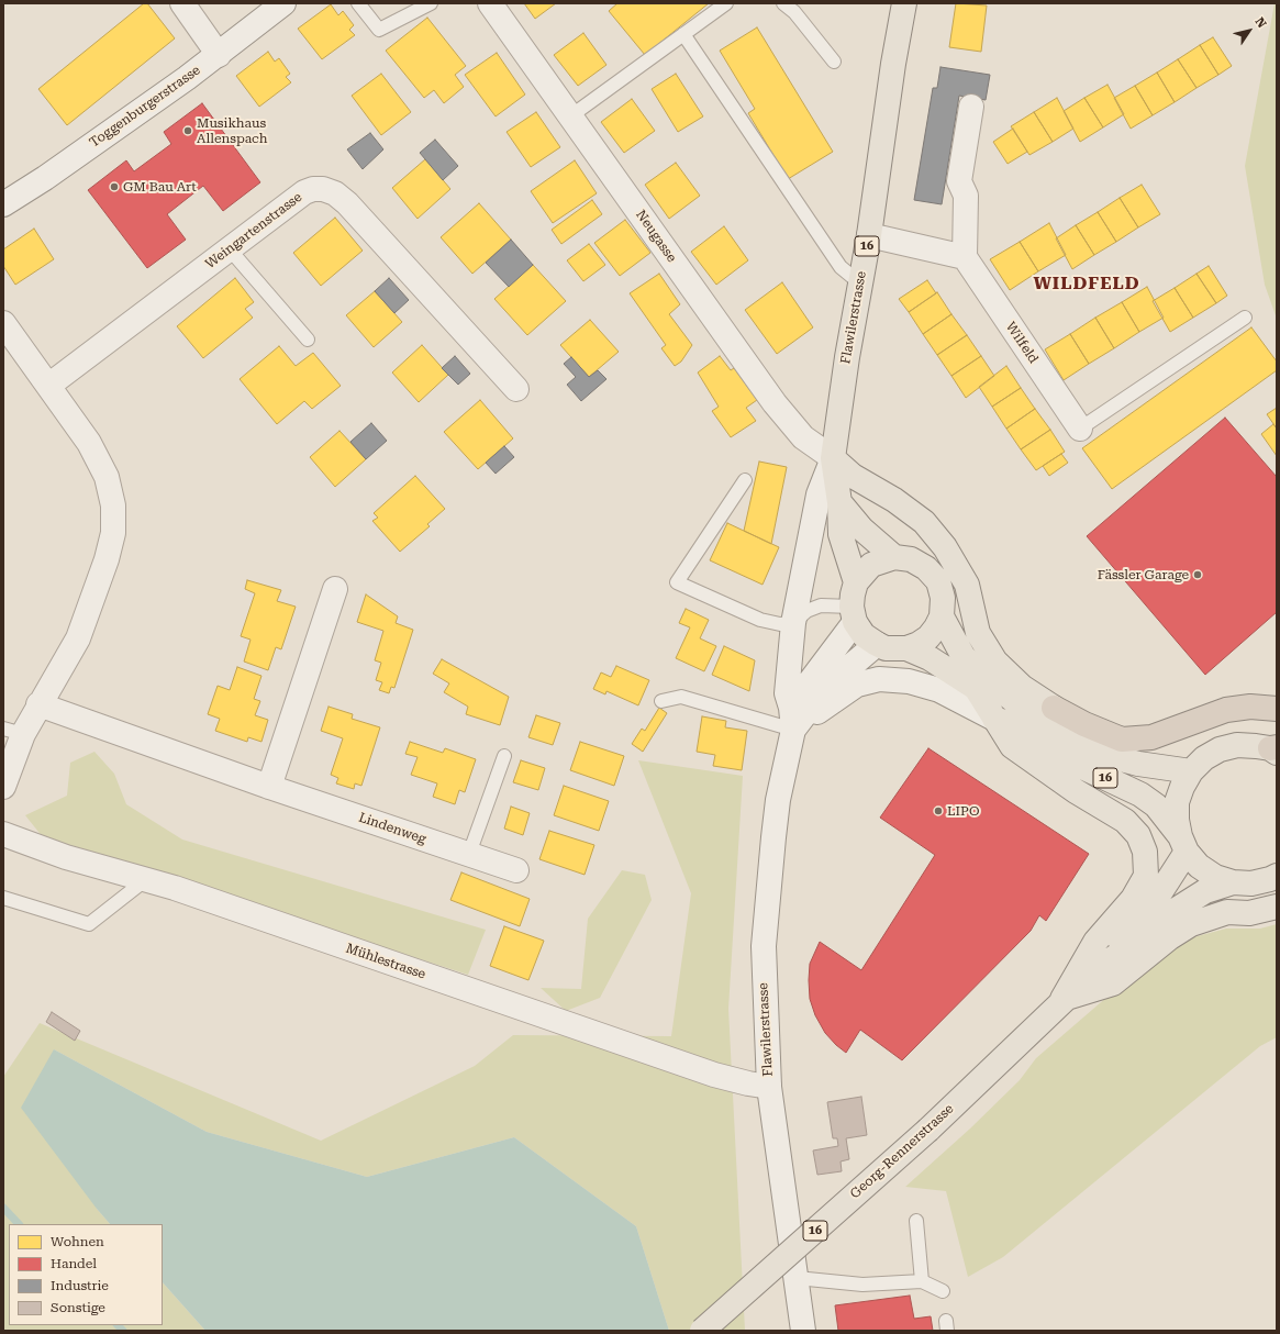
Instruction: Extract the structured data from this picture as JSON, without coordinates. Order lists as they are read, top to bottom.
{
  "streets": {
    "main road": ["16", "Flawilerstrasse", "Georg-Rennerstrasse"],
    "street": [
      "Toggenburgerstrasse",
      "Weingartenstrasse",
      "Neugasse",
      "Wilfeld",
      "Lindenweg",
      "Mühlestrasse"
    ]
  },
  "crossings": [
    ["Neugasse", "Flawilerstrasse"],
    ["16", "Flawilerstrasse"],
    ["16", "Georg-Rennerstrasse"],
    ["Flawilerstrasse", "Mühlestrasse"]
  ],
  "districts": ["WILDFELD"],
  "places": [
    "Musikhaus Allenspach",
    "GM Bau Art",
    "Fässler Garage",
    "LIPO"
  ],
  "legend": [
    "Wohnen",
    "Handel",
    "Industrie",
    "Sonstige"
  ],
  "north": "top right"
}
